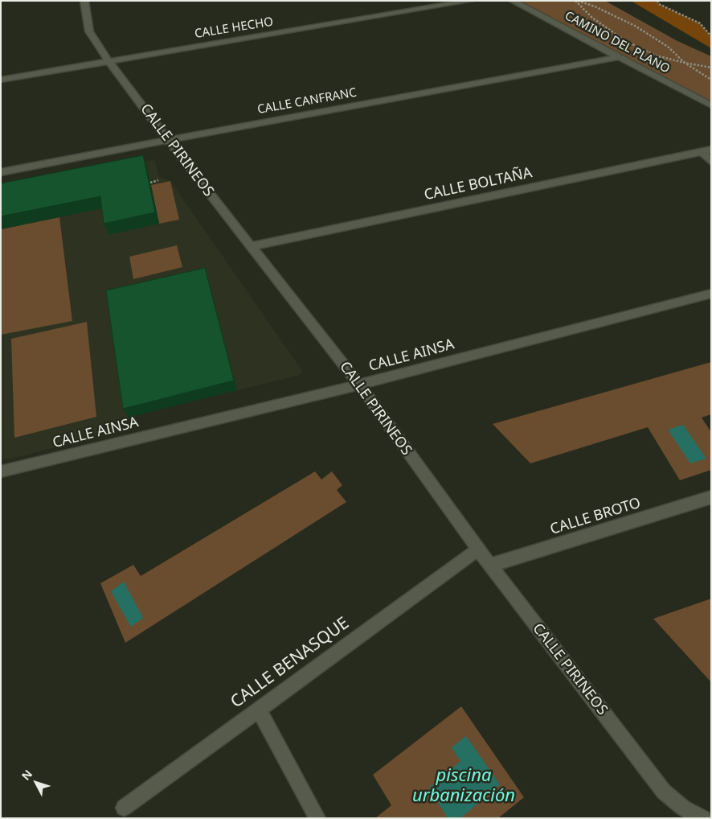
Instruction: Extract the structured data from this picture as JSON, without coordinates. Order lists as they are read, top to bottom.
{
  "streets": {
    "street": [
      "CALLE HECHO",
      "CAMINO DEL PLANO",
      "CALLE CANFRANC",
      "CALLE PIRINEOS",
      "CALLE BOLTAÑA",
      "CALLE AINSA",
      "CALLE BROTO",
      "CALLE BENASQUE"
    ]
  },
  "crossings": [
    ["CALLE HECHO", "CALLE PIRINEOS"],
    ["CAMINO DEL PLANO", "CALLE CANFRANC"],
    ["CALLE CANFRANC", "CALLE PIRINEOS"],
    ["CALLE PIRINEOS", "CALLE BOLTAÑA"],
    ["CALLE PIRINEOS", "CALLE AINSA"],
    ["CALLE PIRINEOS", "CALLE BROTO"],
    ["CALLE PIRINEOS", "CALLE BENASQUE"]
  ],
  "water": ["piscina urbanización"],
  "north": "top left"
}
